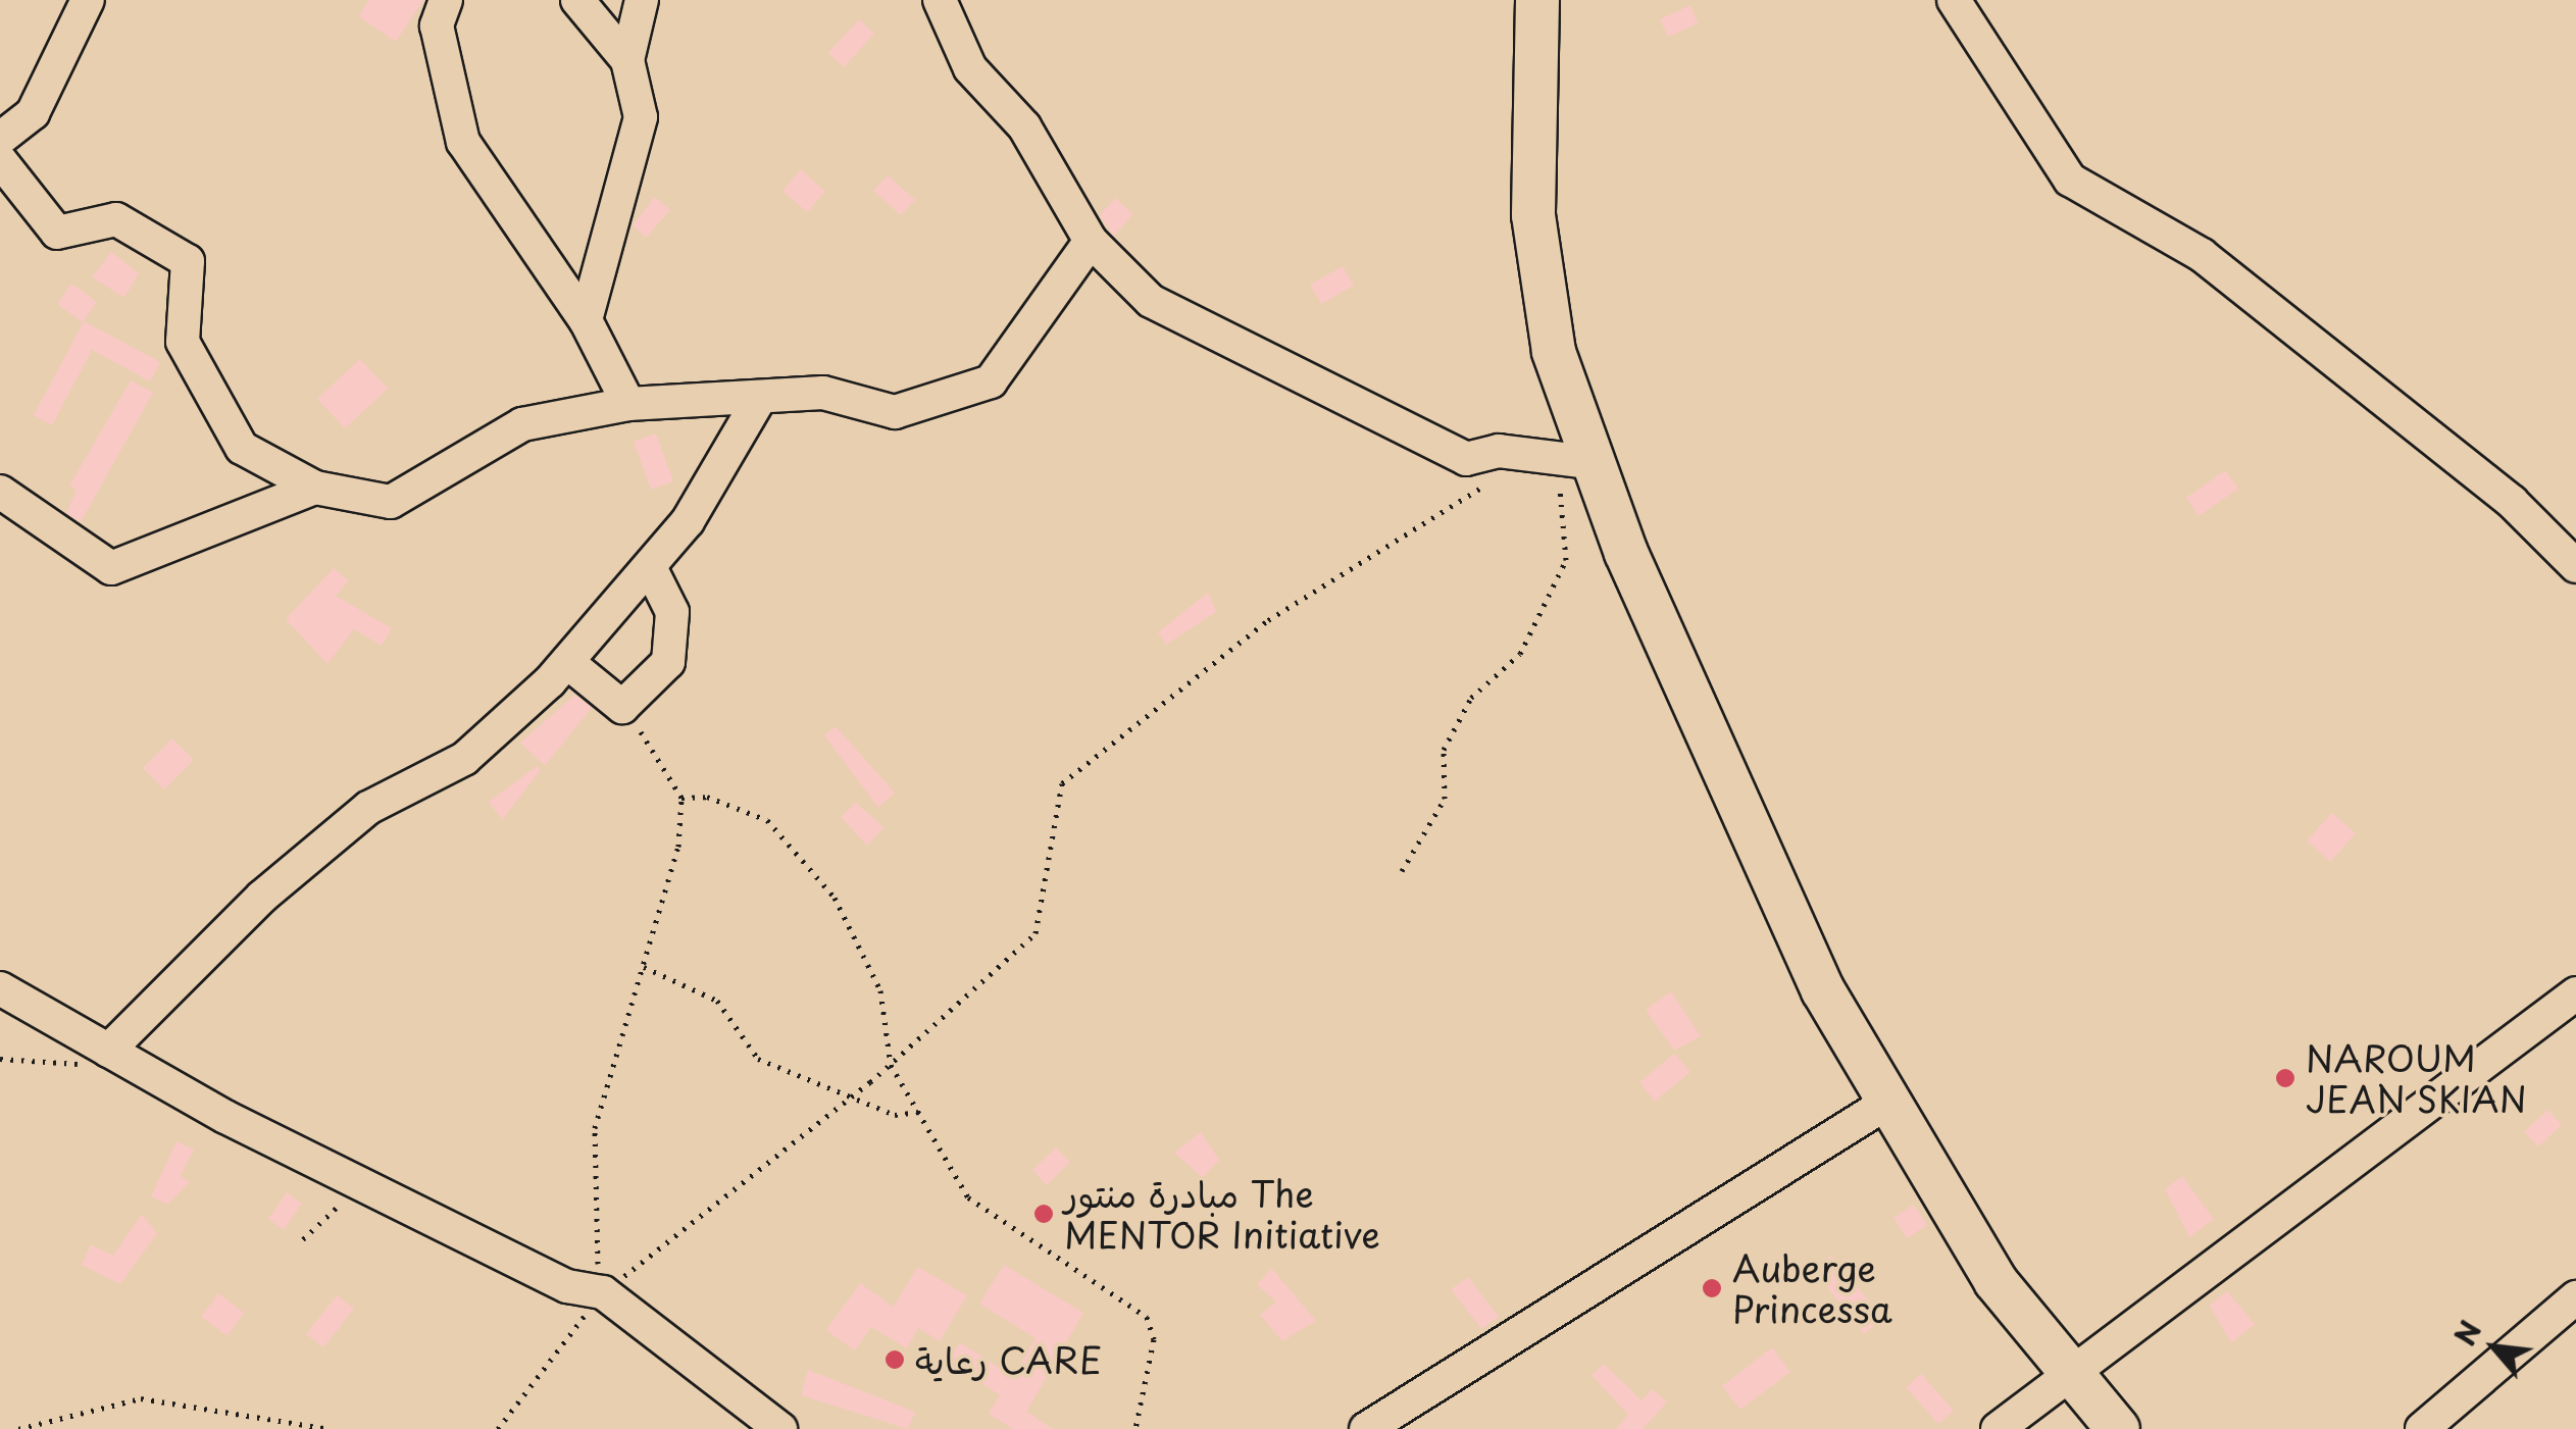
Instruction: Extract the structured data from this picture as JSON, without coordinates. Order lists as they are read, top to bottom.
{
  "places": [
    "NAROUM JEAN SKIAN",
    "مبادرة منتور The MENTOR Initiative",
    "Auberge Princessa",
    "رعاية CARE"
  ],
  "north": "top left"
}
